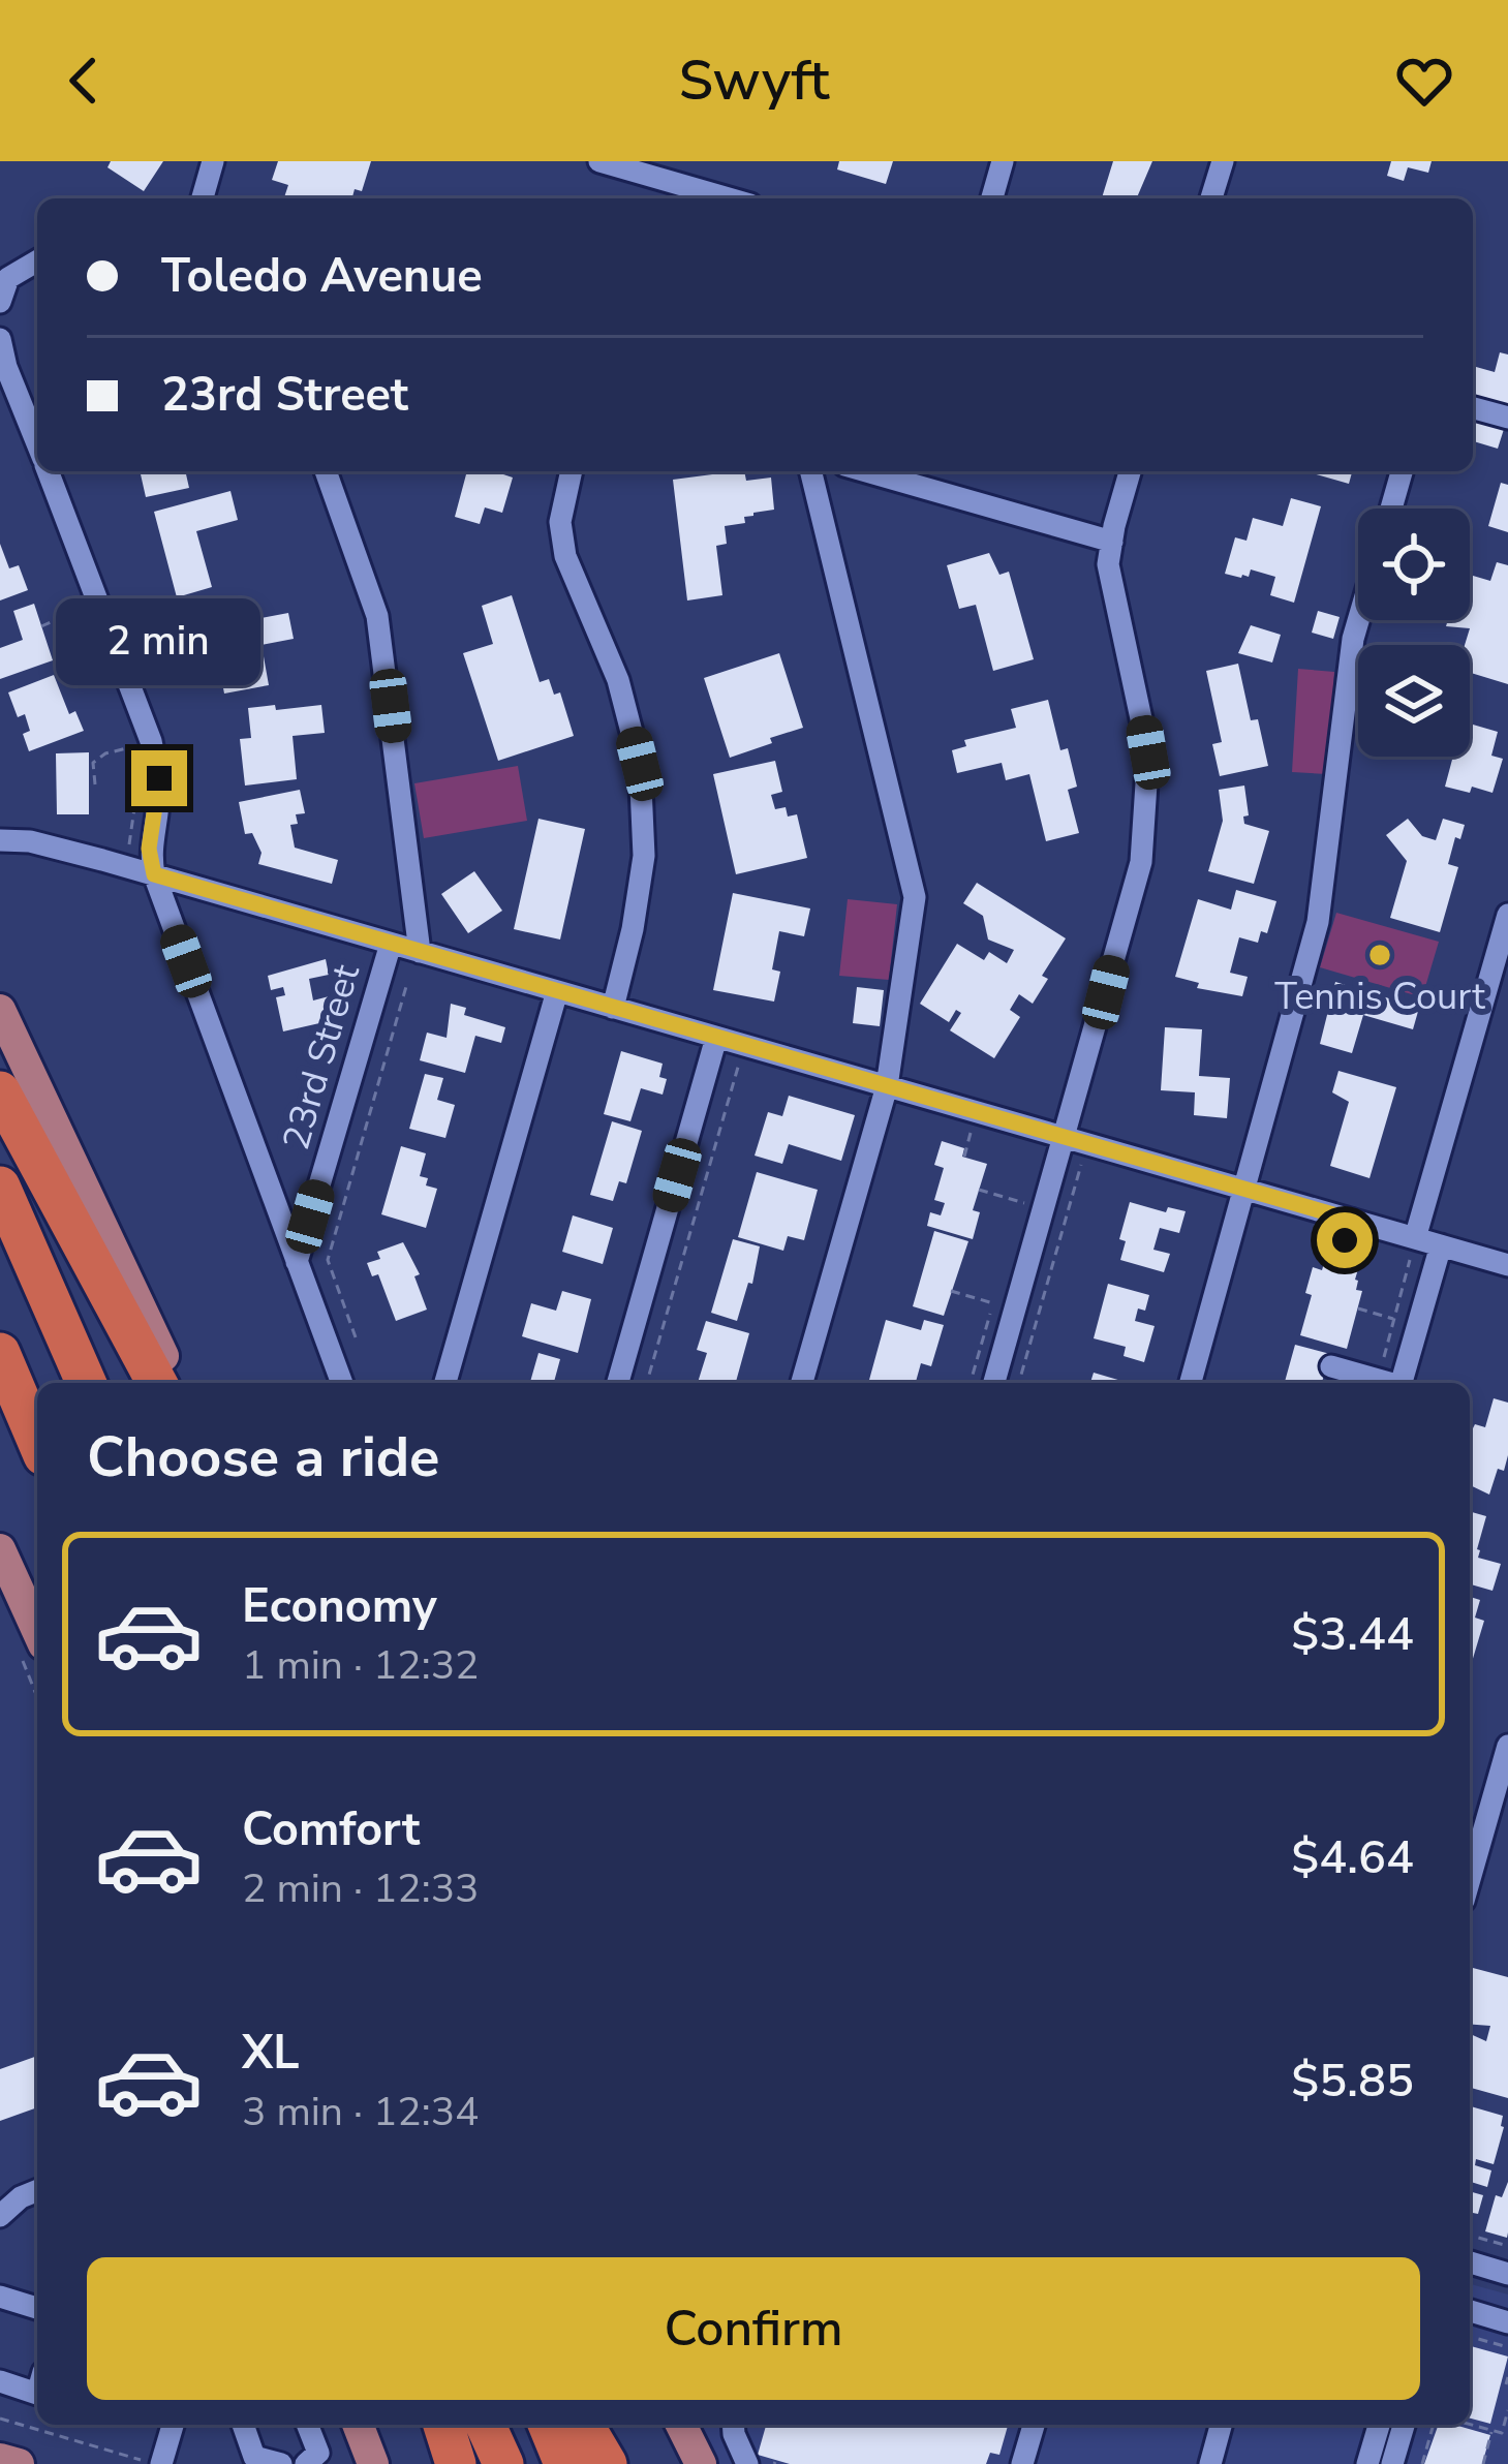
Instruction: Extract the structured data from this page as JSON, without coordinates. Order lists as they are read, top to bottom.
{
  "streets": {
    "street": ["23rd Street"]
  },
  "places": ["Tennis Court"],
  "page": {
    "header": "Swyft",
    "banner": ["Toledo Avenue", "23rd Street"],
    "bubble": "2 min",
    "heading": "Choose a ride",
    "list": [
      {
        "name": "Economy",
        "note": "1 min · 12:32",
        "value": "$3.44"
      },
      {
        "name": "Comfort",
        "note": "2 min · 12:33",
        "value": "$4.64"
      },
      {
        "name": "XL",
        "note": "3 min · 12:34",
        "value": "$5.85"
      }
    ],
    "buttons": "Confirm"
  }
}
